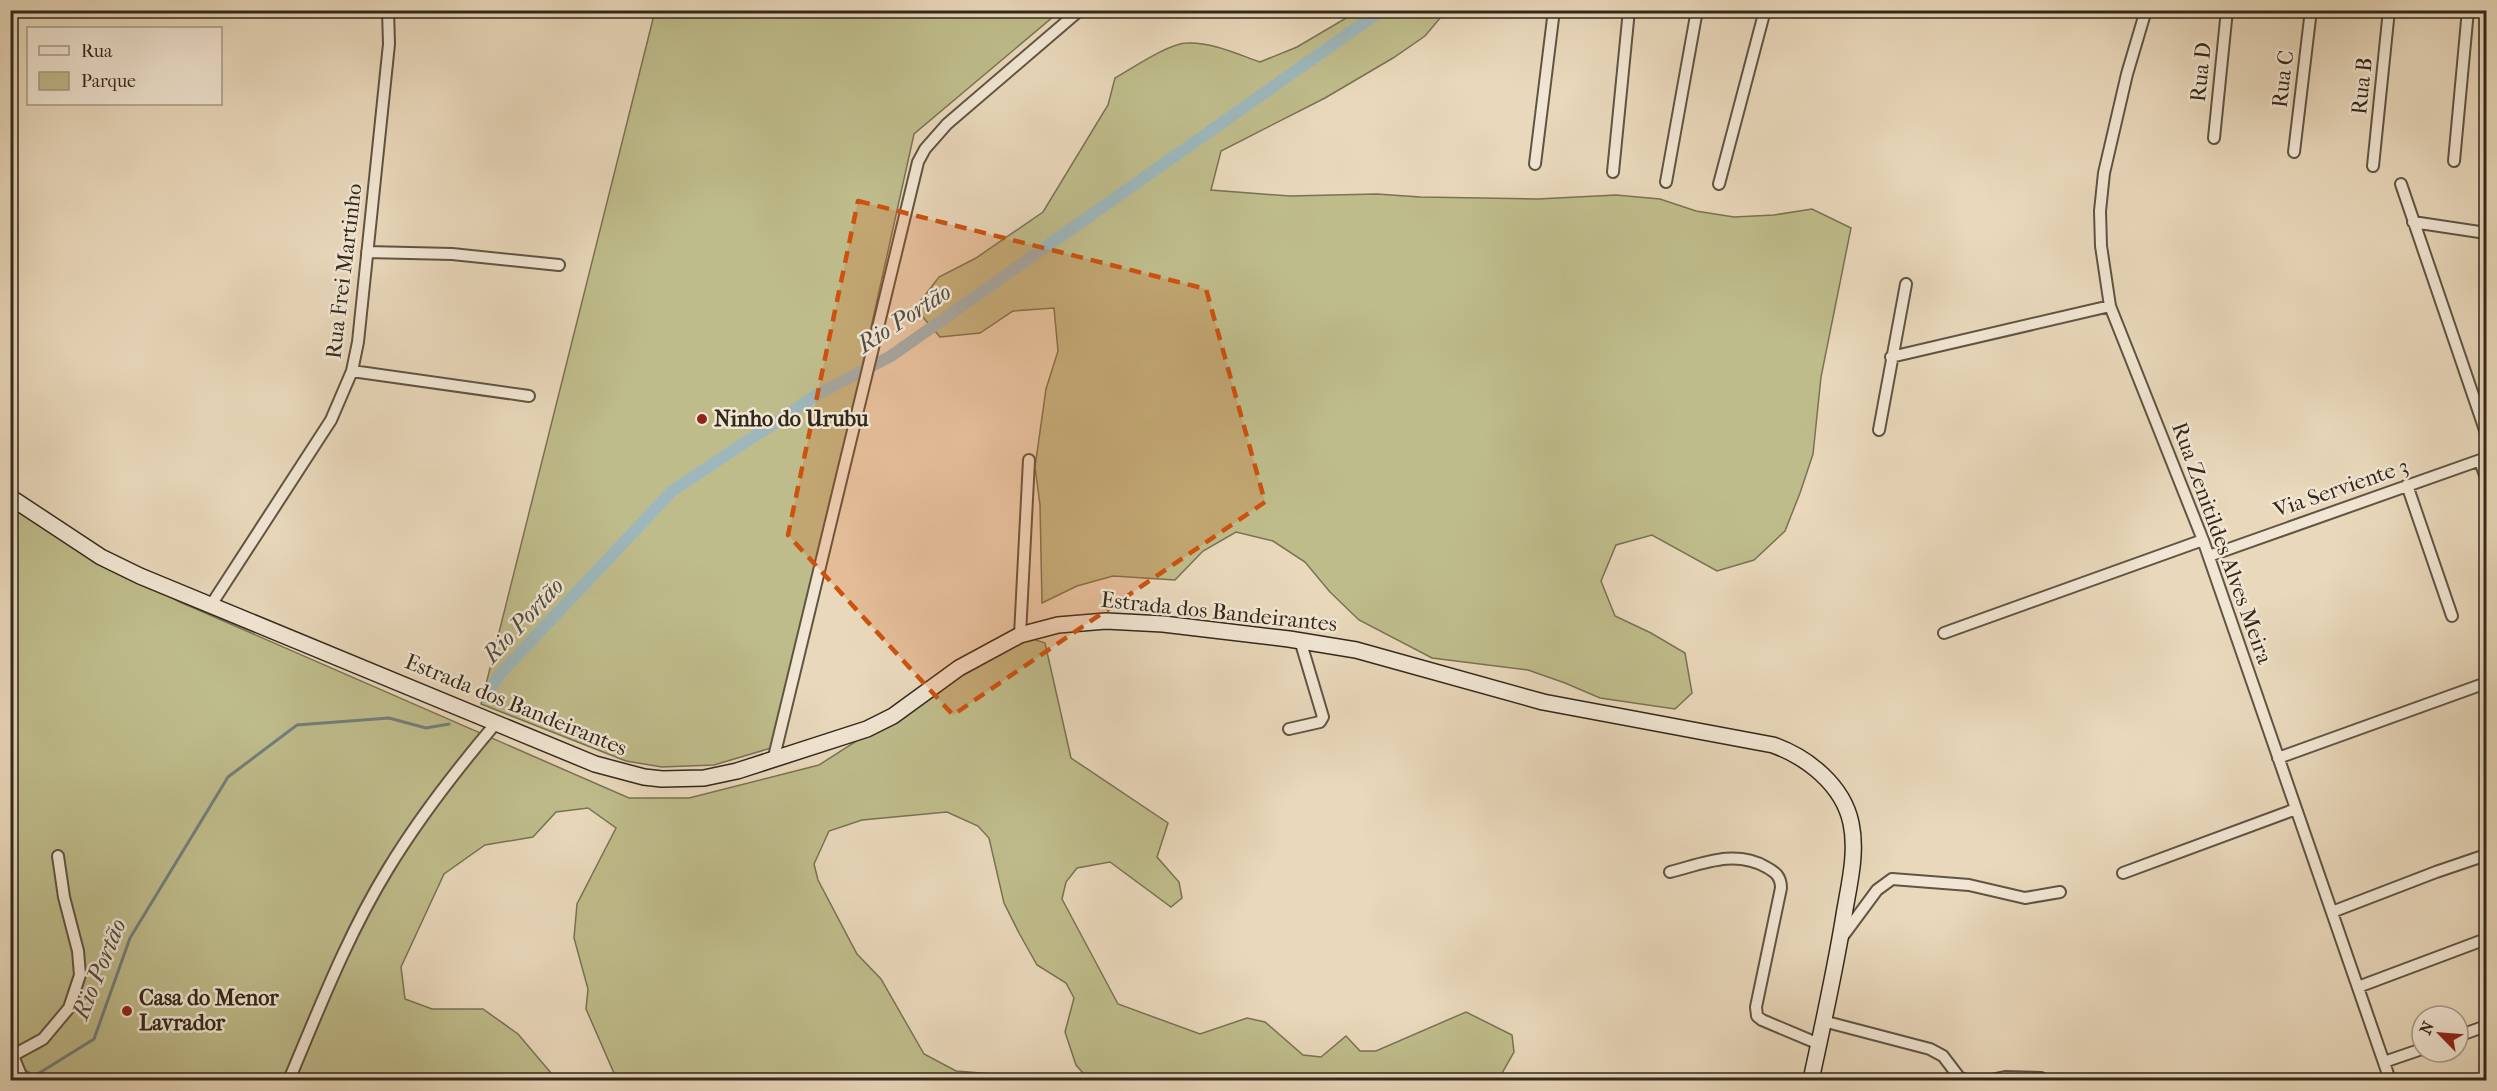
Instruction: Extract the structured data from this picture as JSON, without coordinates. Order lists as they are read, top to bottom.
{
  "streets": {
    "main road": ["Estrada dos Bandeirantes"],
    "street": [
      "Rua D",
      "Rua C",
      "Rua B",
      "Rua Frei Martinho",
      "Via Serviente 3",
      "Rua Zenitildes Alves Meira"
    ]
  },
  "crossings": [
    ["Rua Frei Martinho", "Estrada dos Bandeirantes"],
    ["Via Serviente 3", "Rua Zenitildes Alves Meira"]
  ],
  "water": ["Rio Portão"],
  "places": ["Ninho do Urubu", "Casa do Menor Lavrador"],
  "legend": ["Rua", "Parque"],
  "north": "top left"
}
